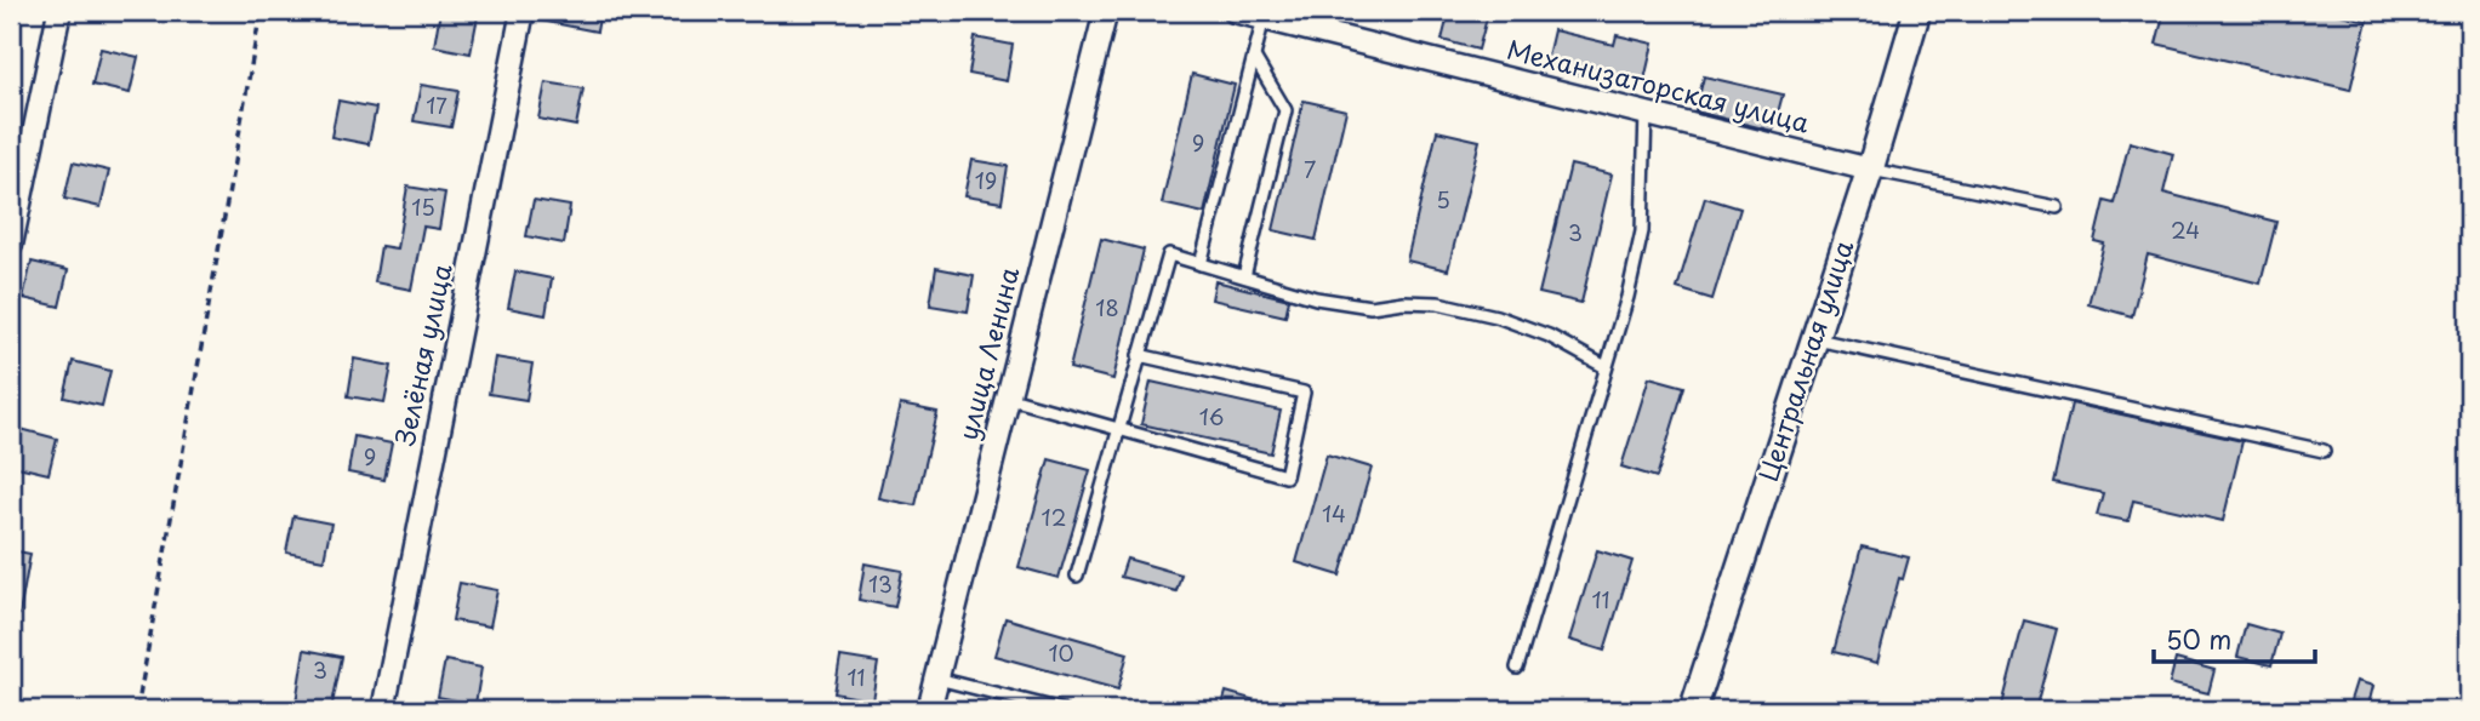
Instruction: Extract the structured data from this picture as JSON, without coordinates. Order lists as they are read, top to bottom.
{
  "streets": {
    "street": [
      "Механизаторская улица",
      "улица Ленина",
      "Зелёная улица",
      "Центральная улица"
    ]
  },
  "crossings": [
    ["Механизаторская улица", "Центральная улица"]
  ],
  "house_numbers": [
    "17",
    "9",
    "7",
    "19",
    "5",
    "15",
    "24",
    "3",
    "18",
    "16",
    "9",
    "14",
    "12",
    "13",
    "11",
    "10",
    "3",
    "11"
  ],
  "scale_bar": "50 m"
}
